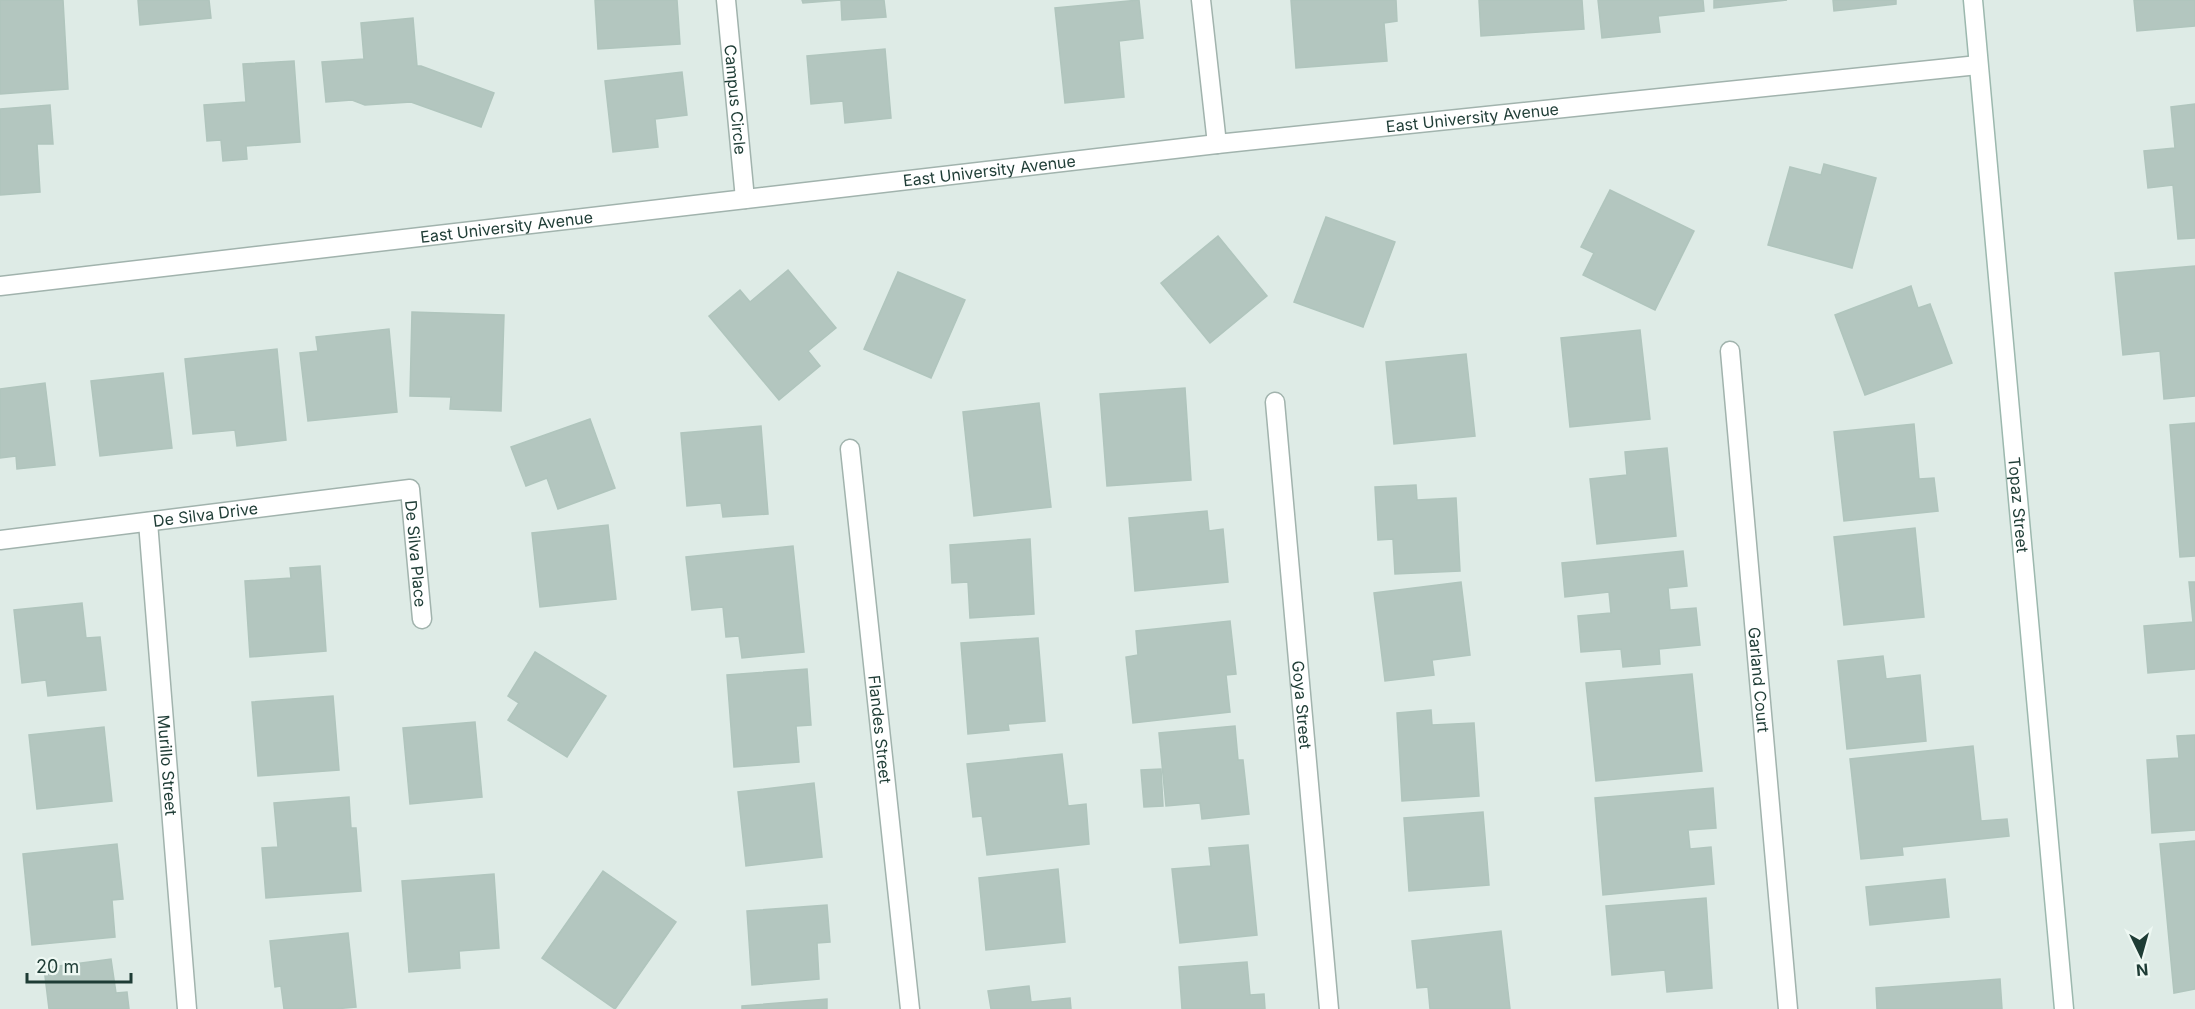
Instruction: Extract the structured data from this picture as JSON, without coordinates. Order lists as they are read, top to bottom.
{
  "streets": {
    "street": [
      "Campus Circle",
      "East University Avenue",
      "Topaz Street",
      "De Silva Drive",
      "De Silva Place",
      "Garland Court",
      "Goya Street",
      "Flandes Street",
      "Murillo Street"
    ]
  },
  "crossings": [
    ["Campus Circle", "East University Avenue"],
    ["East University Avenue", "Topaz Street"],
    ["De Silva Drive", "De Silva Place"],
    ["De Silva Drive", "Murillo Street"]
  ],
  "scale_bar": "20 m",
  "north": "bottom"
}
